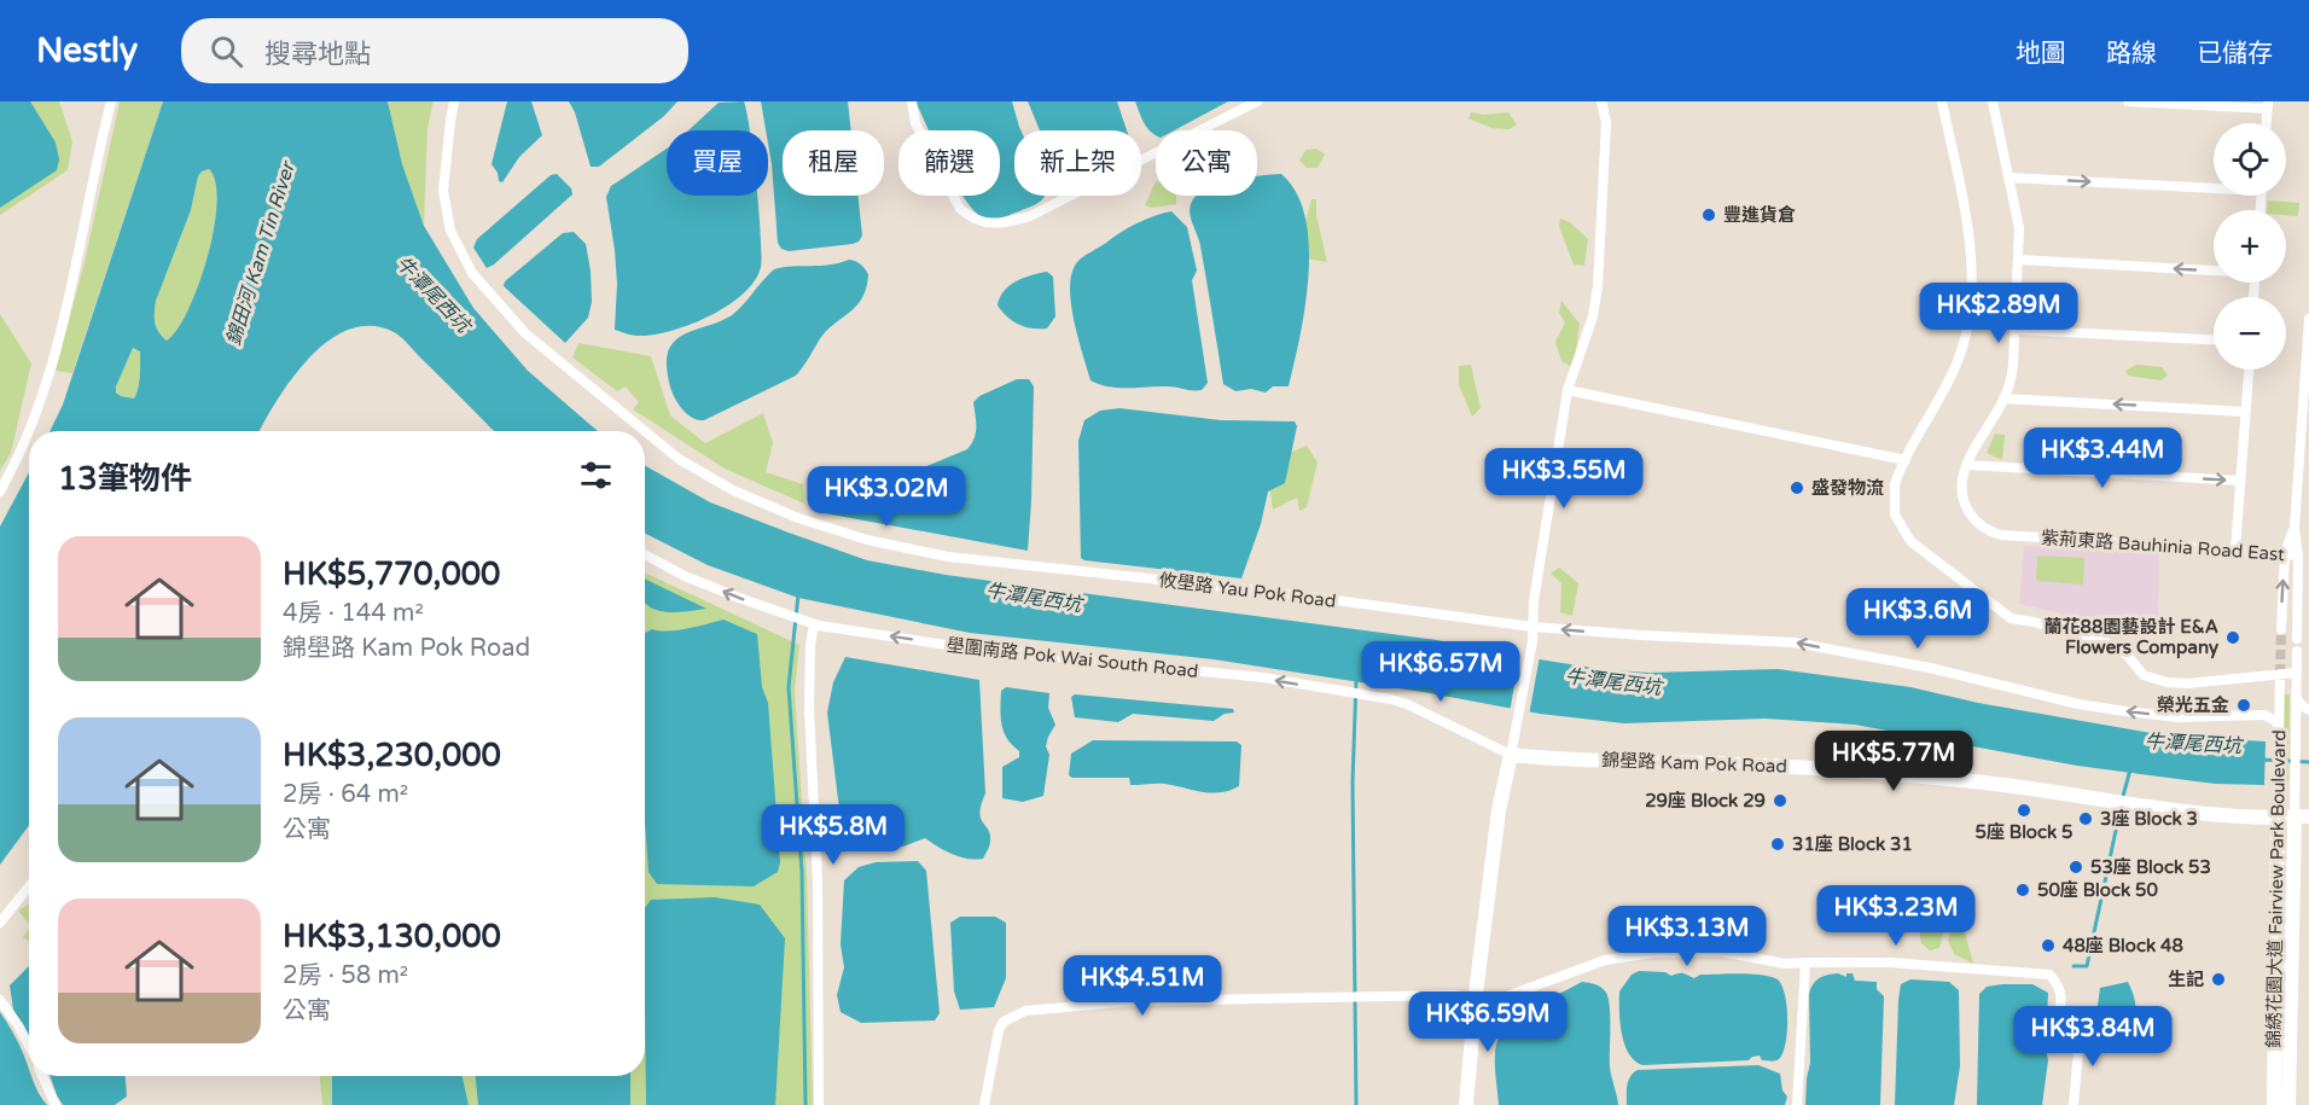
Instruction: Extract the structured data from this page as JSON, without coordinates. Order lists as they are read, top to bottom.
{
  "streets": {
    "street": [
      "紫荊東路 Bauhinia Road East",
      "攸壆路 Yau Pok Road",
      "壆圍南路 Pok Wai South Road",
      "錦壆路 Kam Pok Road",
      "錦綉花園大道 Fairview Park Boulevard"
    ]
  },
  "crossings": [
    ["攸壆路 Yau Pok Road", "錦綉花園大道 Fairview Park Boulevard"],
    ["壆圍南路 Pok Wai South Road", "錦壆路 Kam Pok Road"],
    ["錦壆路 Kam Pok Road", "錦綉花園大道 Fairview Park Boulevard"]
  ],
  "one_way": ["攸壆路 Yau Pok Road", "壆圍南路 Pok Wai South Road"],
  "water": ["錦田河 Kam Tin River", "牛潭尾西坑"],
  "places": [
    "豐進貨倉",
    "盛發物流",
    "蘭花88園藝設計 E&A Flowers Company",
    "榮光五金",
    "29座 Block 29",
    "5座 Block 5",
    "3座 Block 3",
    "31座 Block 31",
    "53座 Block 53",
    "50座 Block 50",
    "48座 Block 48",
    "生記"
  ],
  "page": {
    "header": "Nestly",
    "search": "搜尋地點",
    "nav": ["地圖", "路線", "已儲存"],
    "map_buttons": ["+", "−"],
    "chip": [
      "買屋",
      "租屋",
      "篩選",
      "新上架",
      "公寓"
    ],
    "price": [
      "HK$2.89M",
      "HK$3.44M",
      "HK$3.55M",
      "HK$3.02M",
      "HK$3.6M",
      "HK$6.57M",
      "HK$5.77M",
      "HK$5.8M",
      "HK$3.23M",
      "HK$3.13M",
      "HK$4.51M",
      "HK$6.59M",
      "HK$3.84M"
    ],
    "heading": "13筆物件",
    "list": [
      {
        "name": "HK$5,770,000",
        "note": "4房 · 144 m² · 錦壆路 Kam Pok Road"
      },
      {
        "name": "HK$3,230,000",
        "note": "2房 · 64 m² · 公寓"
      },
      {
        "name": "HK$3,130,000",
        "note": "2房 · 58 m² · 公寓"
      }
    ]
  }
}
